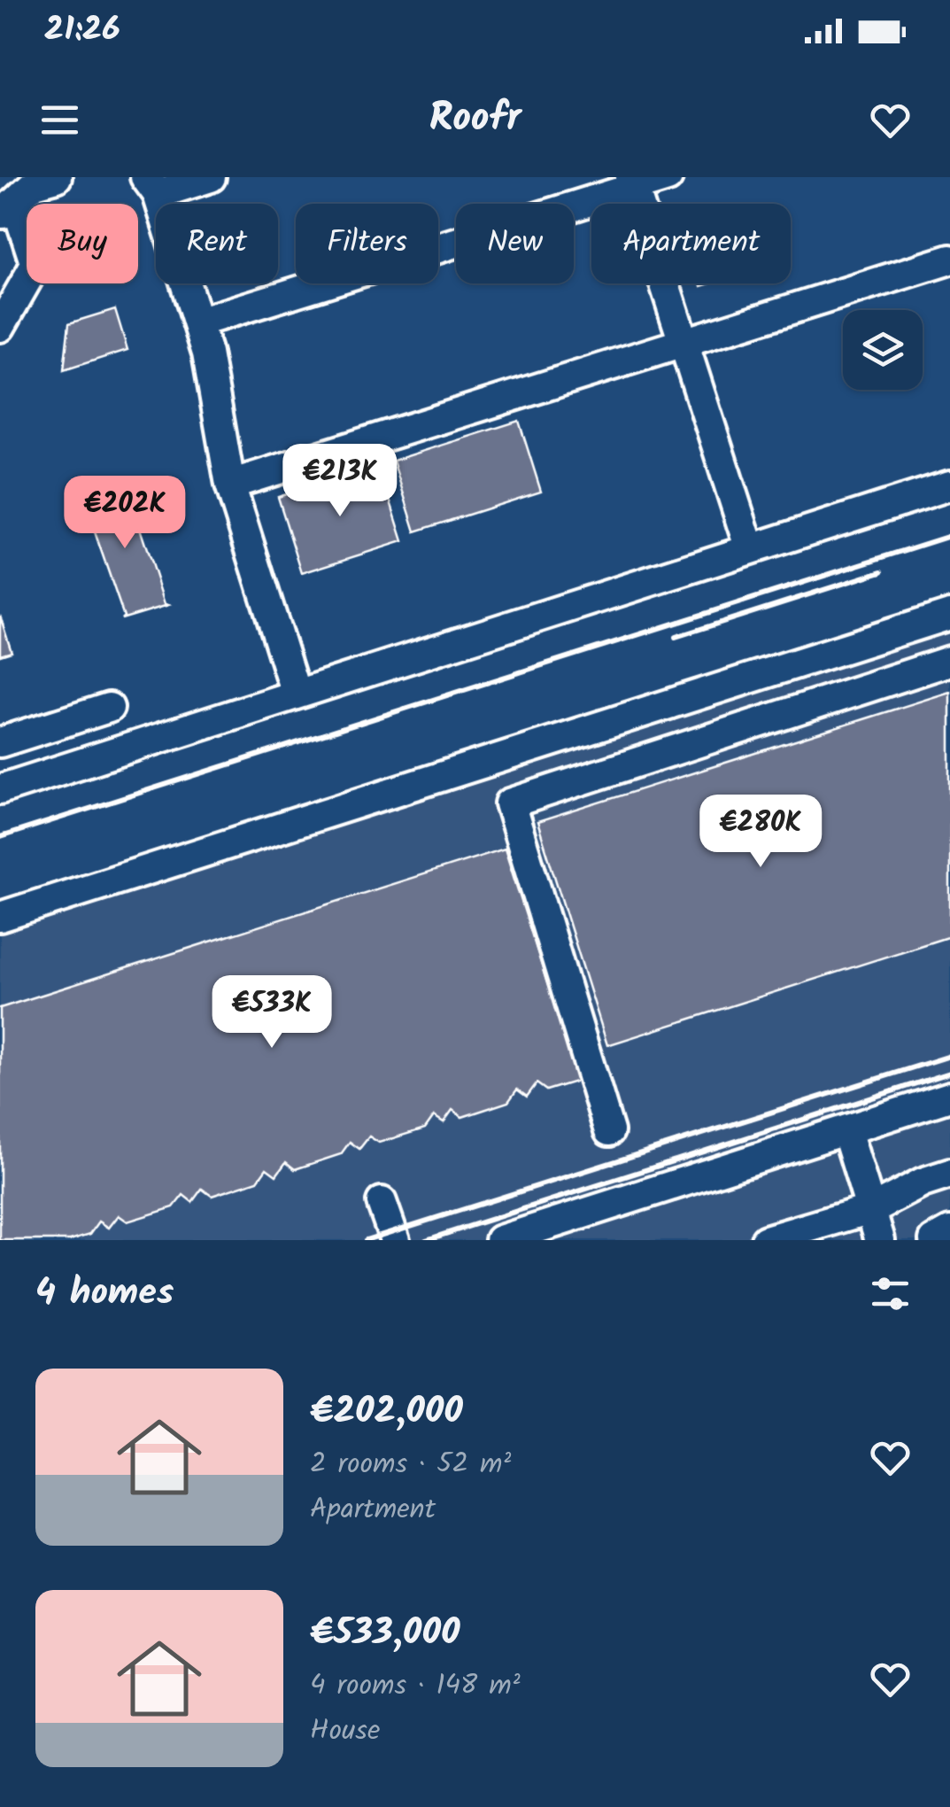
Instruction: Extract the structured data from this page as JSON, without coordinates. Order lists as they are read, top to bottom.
{
  "page": {
    "status": "21:26",
    "header": "Roofr",
    "chip": [
      "Buy",
      "Rent",
      "Filters",
      "New",
      "Apartment"
    ],
    "price": [
      "€213K",
      "€202K",
      "€280K",
      "€533K"
    ],
    "heading": "4 homes",
    "list": [
      {
        "name": "€202,000",
        "note": "2 rooms · 52 m² · Apartment"
      },
      {
        "name": "€533,000",
        "note": "4 rooms · 148 m² · House"
      }
    ]
  }
}
